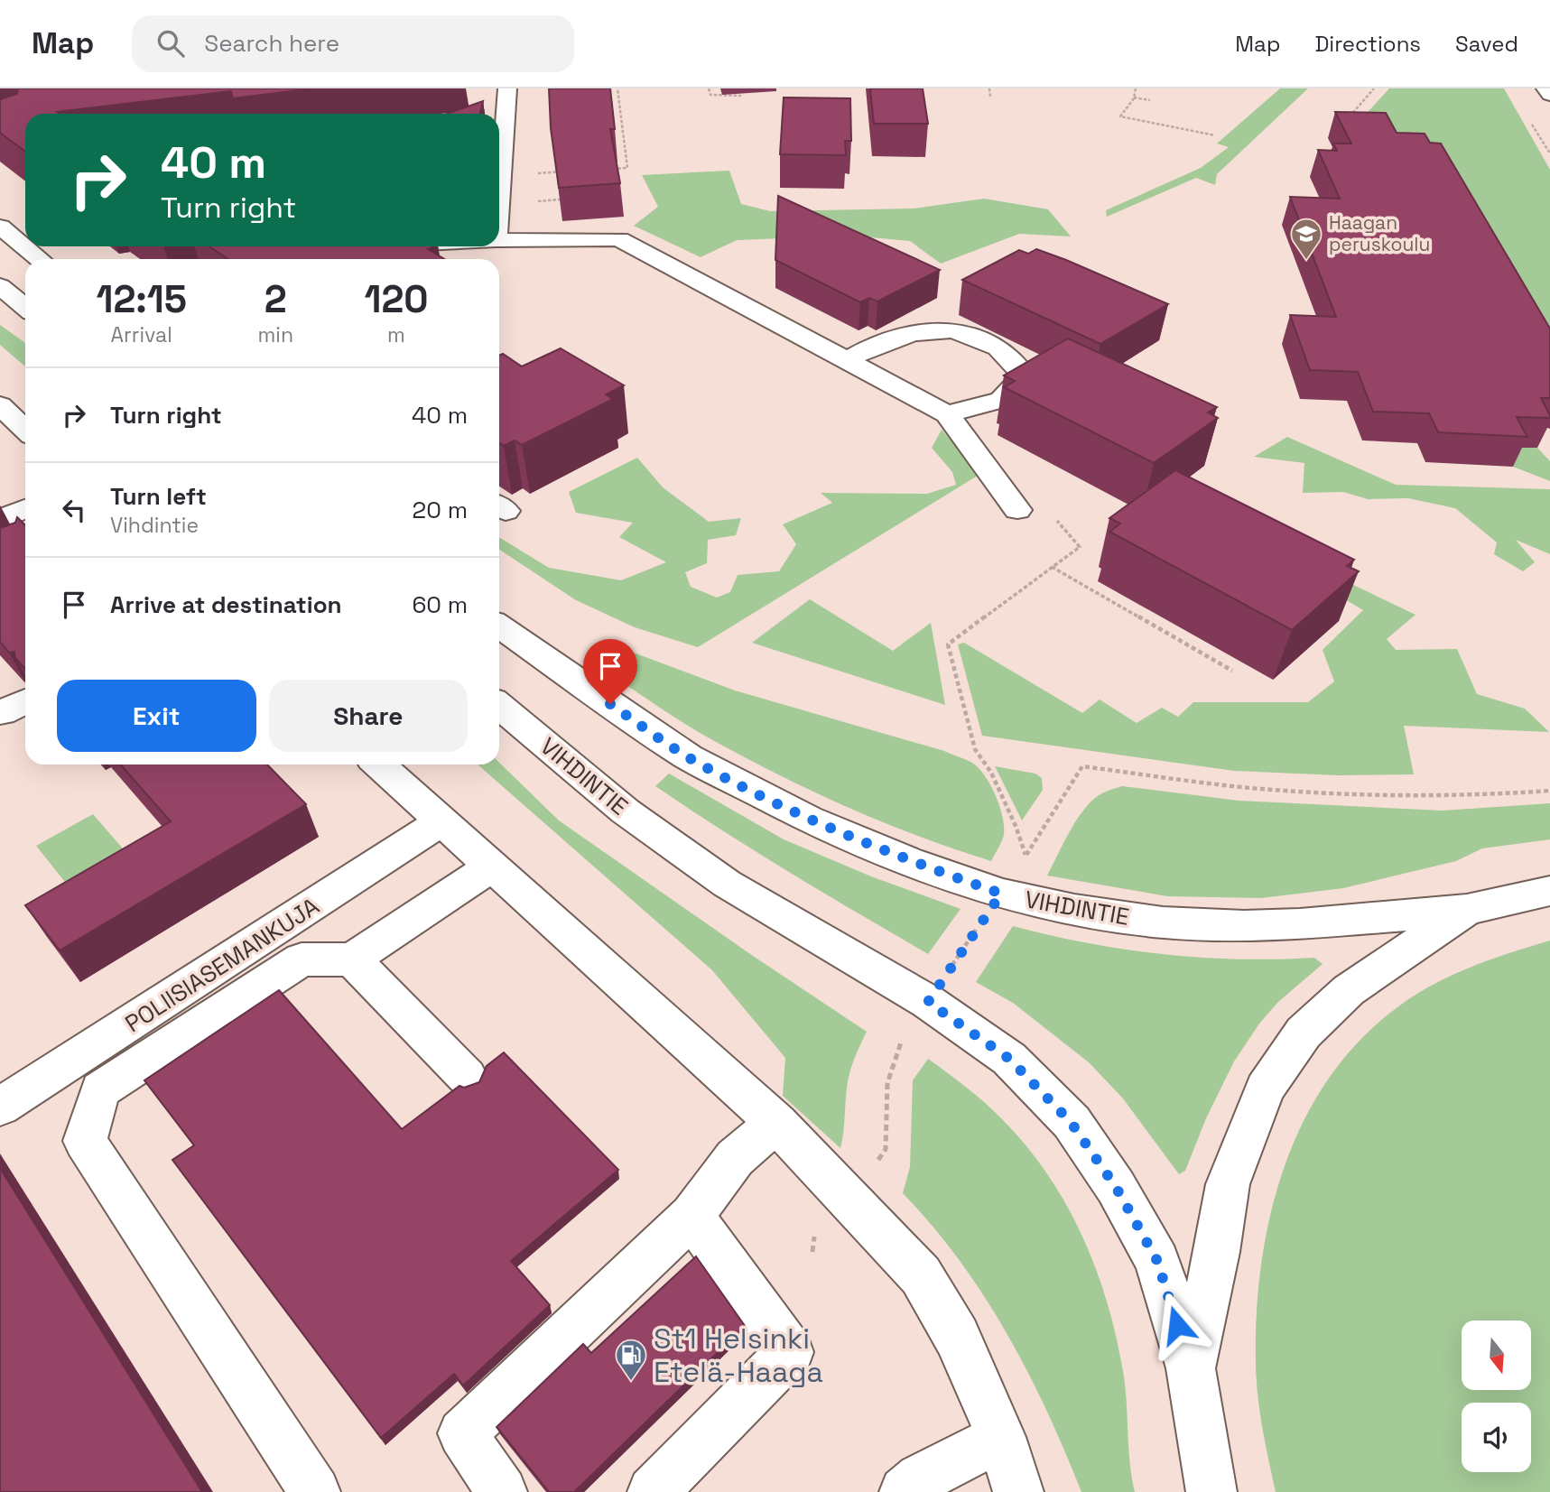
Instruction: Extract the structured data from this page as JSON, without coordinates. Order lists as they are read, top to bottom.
{
  "streets": {
    "main road": ["VIHDINTIE", "POLIISIASEMANKUJA"]
  },
  "places": {
    "school or university": ["Haagan peruskoulu"],
    "fuel station": ["St1 Helsinki Etelä-Haaga"]
  },
  "north": "bottom",
  "page": {
    "header": "Map",
    "search": "Search here",
    "nav": ["Map", "Directions", "Saved"],
    "turn": ["40 m", "Turn right"],
    "eta": [
      "12:15",
      "Arrival",
      "2",
      "min",
      "120",
      "m"
    ],
    "list": [
      {
        "name": "Turn right",
        "value": "40 m"
      },
      {
        "name": "Turn left",
        "note": "Vihdintie",
        "value": "20 m"
      },
      {
        "name": "Arrive at destination",
        "value": "60 m"
      }
    ],
    "buttons": ["Exit", "Share"]
  }
}
